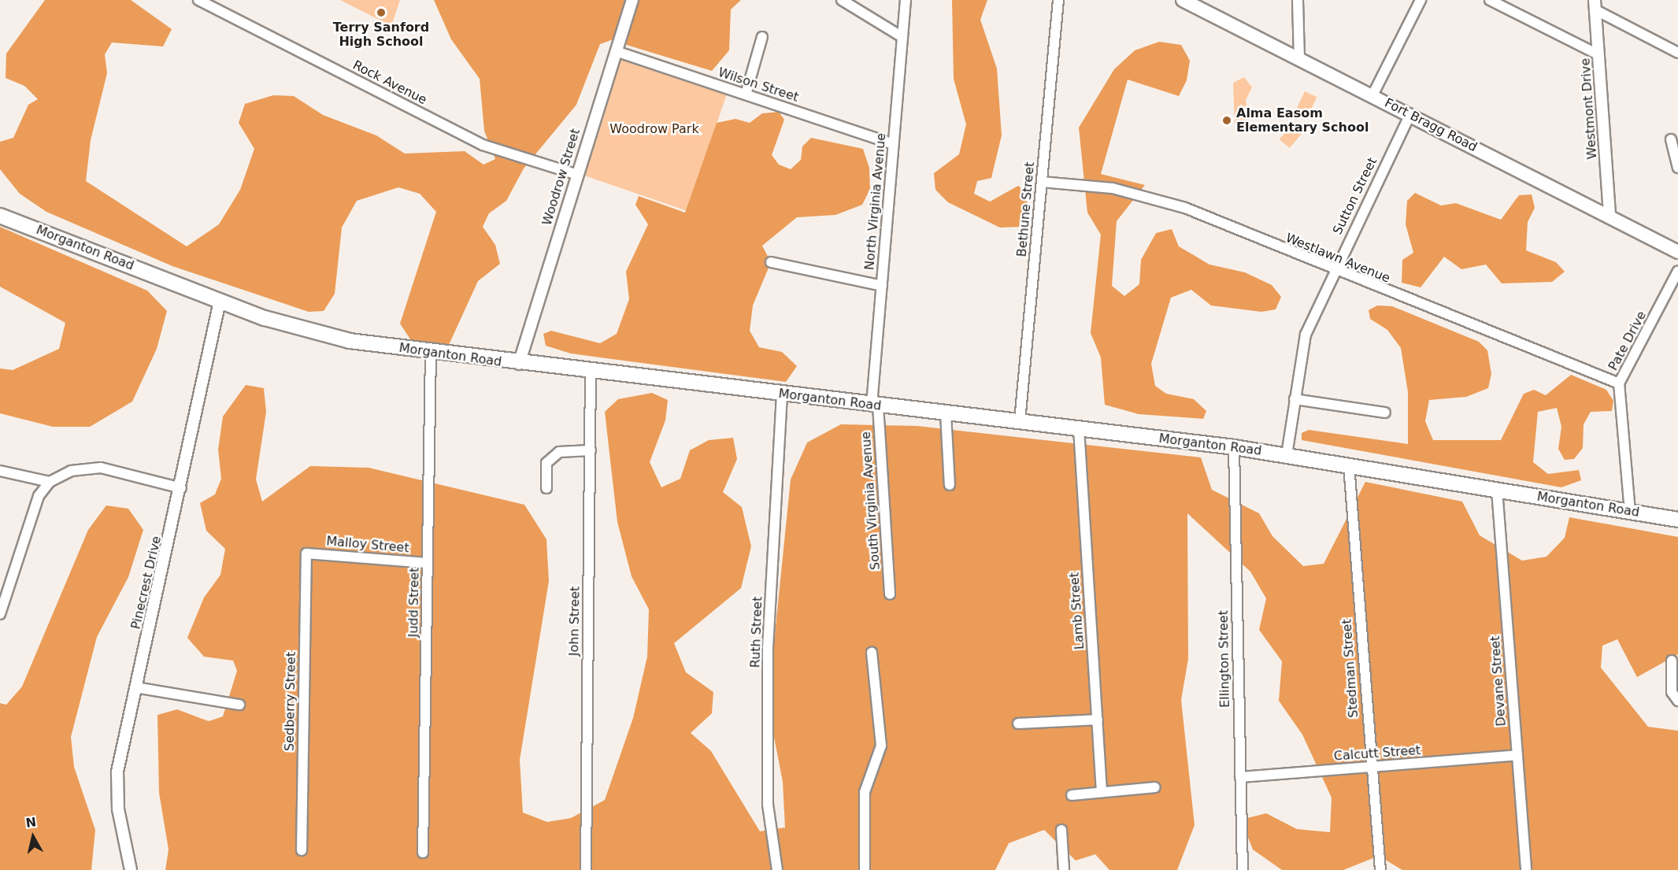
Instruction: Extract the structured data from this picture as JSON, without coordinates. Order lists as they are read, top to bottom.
{
  "streets": {
    "main road": ["Fort Bragg Road", "Morganton Road"],
    "street": [
      "Rock Avenue",
      "Wilson Street",
      "Westmont Drive",
      "Woodrow Street",
      "Sutton Street",
      "North Virginia Avenue",
      "Bethune Street",
      "Westlawn Avenue",
      "Pate Drive",
      "South Virginia Avenue",
      "Malloy Street",
      "Pinecrest Drive",
      "Judd Street",
      "Lamb Street",
      "John Street",
      "Ruth Street",
      "Ellington Street",
      "Stedman Street",
      "Devane Street",
      "Sedberry Street",
      "Calcutt Street"
    ]
  },
  "crossings": [
    ["Rock Avenue", "Woodrow Street"],
    ["Wilson Street", "Woodrow Street"],
    ["Wilson Street", "North Virginia Avenue"],
    ["Westmont Drive", "Fort Bragg Road"],
    ["Fort Bragg Road", "Sutton Street"],
    ["Woodrow Street", "Morganton Road"],
    ["Sutton Street", "Morganton Road"],
    ["Sutton Street", "Westlawn Avenue"],
    ["North Virginia Avenue", "Morganton Road"],
    ["North Virginia Avenue", "South Virginia Avenue"],
    ["Bethune Street", "Morganton Road"],
    ["Bethune Street", "Westlawn Avenue"],
    ["Morganton Road", "Pate Drive"],
    ["Morganton Road", "South Virginia Avenue"],
    ["Morganton Road", "Pinecrest Drive"],
    ["Morganton Road", "Judd Street"],
    ["Morganton Road", "Lamb Street"],
    ["Morganton Road", "John Street"],
    ["Morganton Road", "Ruth Street"],
    ["Morganton Road", "Ellington Street"],
    ["Morganton Road", "Stedman Street"],
    ["Morganton Road", "Devane Street"],
    ["Westlawn Avenue", "Pate Drive"],
    ["Malloy Street", "Judd Street"],
    ["Malloy Street", "Sedberry Street"],
    ["Ellington Street", "Calcutt Street"],
    ["Stedman Street", "Calcutt Street"],
    ["Devane Street", "Calcutt Street"]
  ],
  "parks": ["Woodrow Park"],
  "places": ["Terry Sanford High School", "Alma Easom Elementary School"],
  "north": "top"
}
